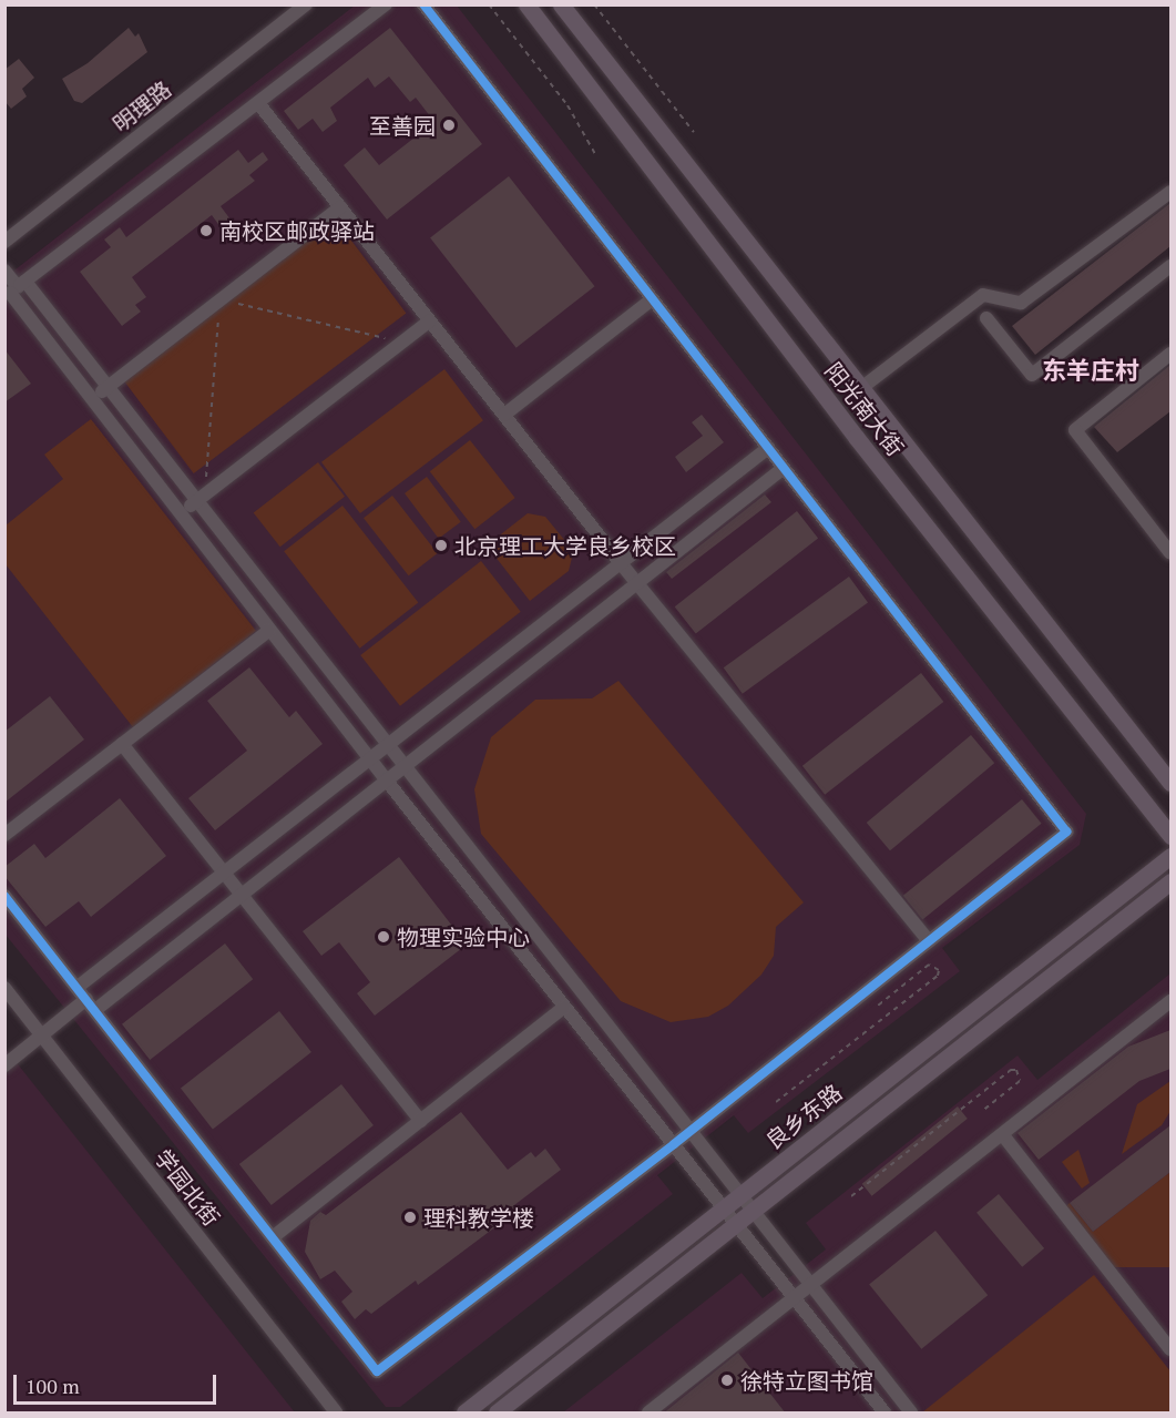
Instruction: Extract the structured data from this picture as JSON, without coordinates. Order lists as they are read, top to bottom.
{
  "streets": {
    "main road": ["阳光南大街", "良乡东路"],
    "street": ["明理路", "学园北街"]
  },
  "districts": ["东羊庄村"],
  "places": [
    "至善园",
    "南校区邮政驿站",
    "北京理工大学良乡校区",
    "物理实验中心",
    "理科教学楼",
    "徐特立图书馆"
  ],
  "scale_bar": "100 m"
}
